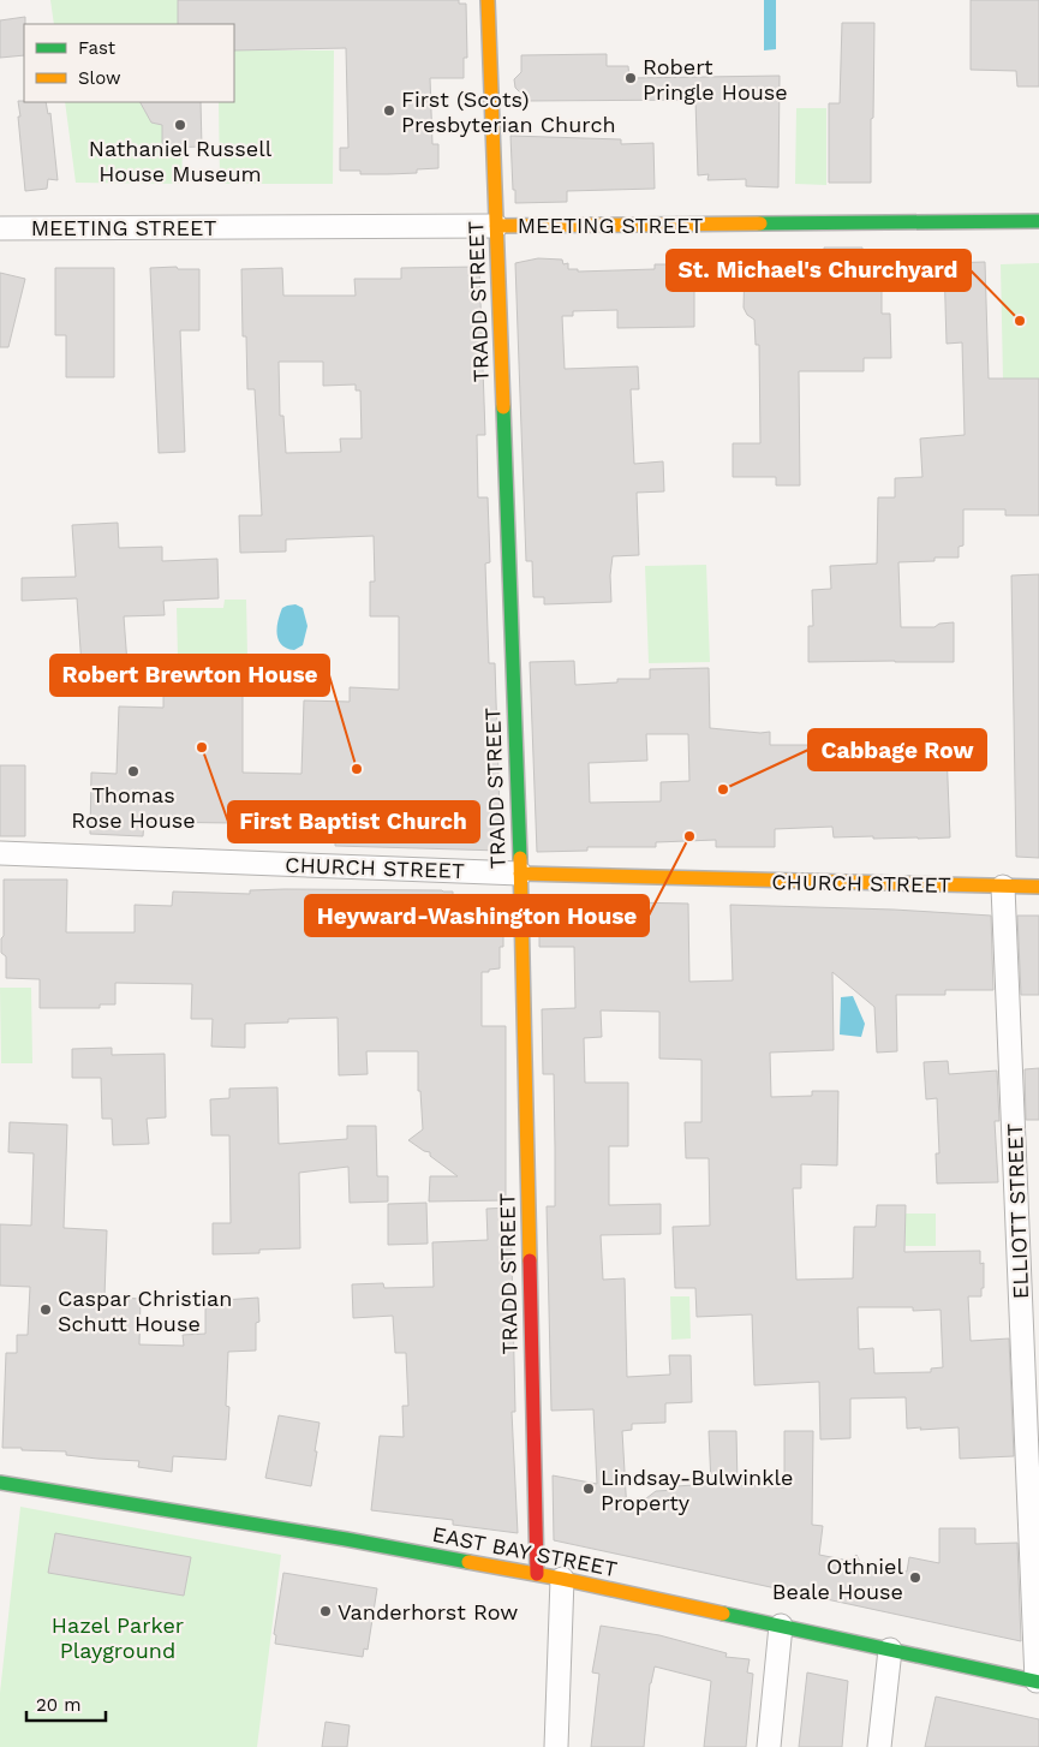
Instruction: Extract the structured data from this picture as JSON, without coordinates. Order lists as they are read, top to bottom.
{
  "streets": {
    "street": [
      "MEETING STREET",
      "TRADD STREET",
      "CHURCH STREET",
      "ELLIOTT STREET",
      "EAST BAY STREET"
    ]
  },
  "crossings": [
    ["MEETING STREET", "TRADD STREET"],
    ["TRADD STREET", "CHURCH STREET"],
    ["TRADD STREET", "EAST BAY STREET"],
    ["CHURCH STREET", "ELLIOTT STREET"],
    ["ELLIOTT STREET", "EAST BAY STREET"]
  ],
  "parks": ["Hazel Parker Playground"],
  "places": [
    "Robert Pringle House",
    "First (Scots) Presbyterian Church",
    "Nathaniel Russell House Museum",
    "St. Michael's Churchyard",
    "First Baptist Church",
    "Robert Brewton House",
    "Thomas Rose House",
    "Cabbage Row",
    "Heyward-Washington House",
    "Caspar Christian Schutt House",
    "Lindsay-Bulwinkle Property",
    "Othniel Beale House",
    "Vanderhorst Row"
  ],
  "legend": ["Fast", "Slow"],
  "scale_bar": "20 m"
}
